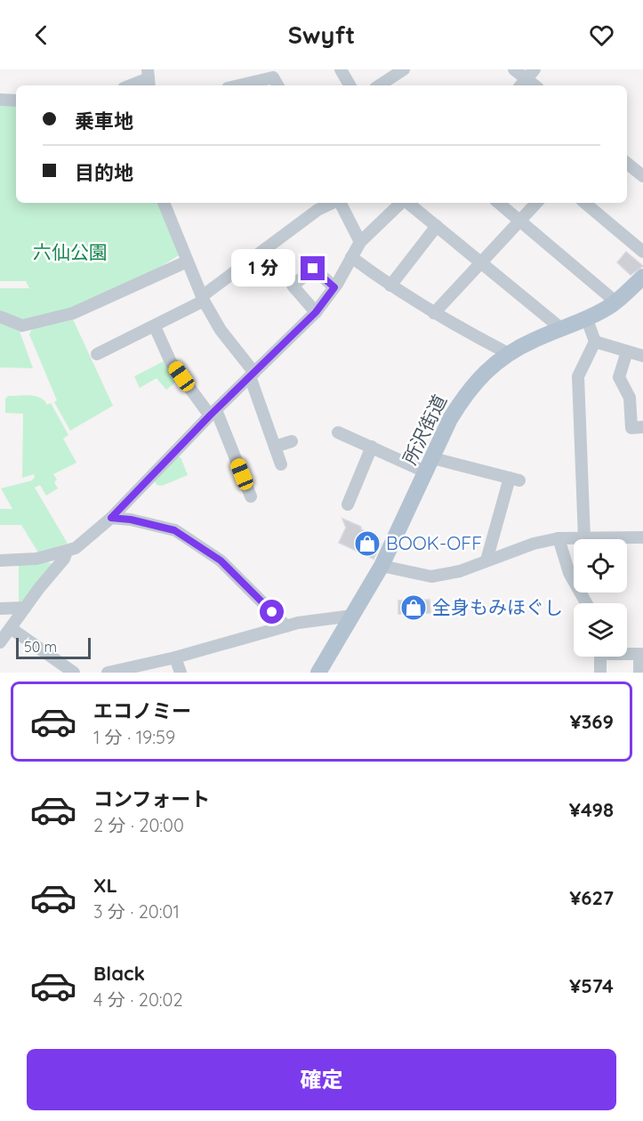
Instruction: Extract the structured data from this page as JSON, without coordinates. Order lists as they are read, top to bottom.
{
  "streets": {
    "main road": ["所沢街道"]
  },
  "parks": ["六仙公園"],
  "places": {
    "shop": ["BOOK-OFF", "全身もみほぐし"]
  },
  "scale_bar": "50 m",
  "page": {
    "header": "Swyft",
    "banner": ["乗車地", "目的地"],
    "bubble": "1 分",
    "scale": "50 m",
    "list": [
      {
        "name": "エコノミー",
        "note": "1 分 · 19:59",
        "value": "¥369"
      },
      {
        "name": "コンフォート",
        "note": "2 分 · 20:00",
        "value": "¥498"
      },
      {
        "name": "XL",
        "note": "3 分 · 20:01",
        "value": "¥627"
      },
      {
        "name": "Black",
        "note": "4 分 · 20:02",
        "value": "¥574"
      }
    ],
    "buttons": "確定"
  }
}
